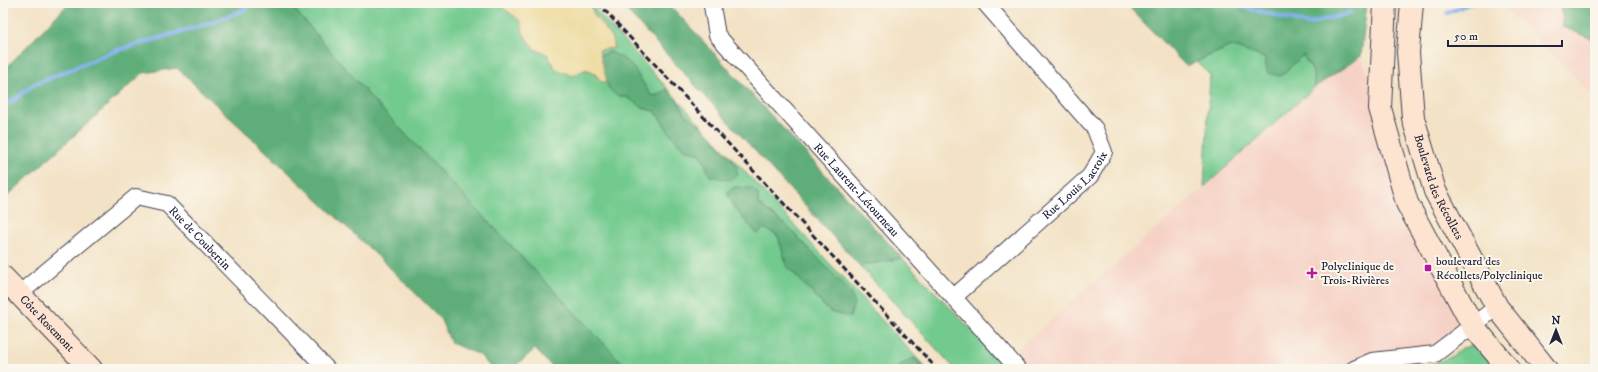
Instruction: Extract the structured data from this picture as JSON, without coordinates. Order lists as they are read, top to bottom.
{
  "streets": {
    "main road": ["Boulevard des Récollets", "Côte Rosemont"],
    "street": ["Rue Louis Lacroix", "Rue Laurent-Létourneau", "Rue de Coubertin"]
  },
  "crossings": [
    ["Rue Louis Lacroix", "Rue Laurent-Létourneau"],
    ["Rue de Coubertin", "Côte Rosemont"]
  ],
  "places": {
    "transit": ["boulevard des Récollets/Polyclinique"],
    "health": ["Polyclinique de Trois-Rivières"]
  },
  "scale_bar": "50 m",
  "north": "top"
}
